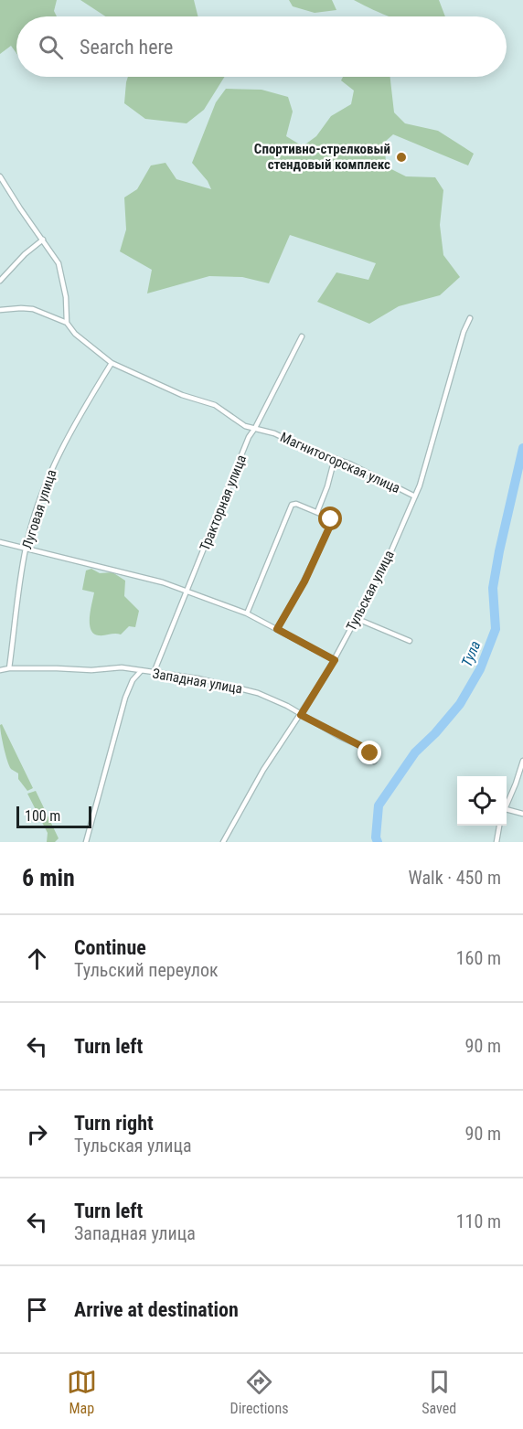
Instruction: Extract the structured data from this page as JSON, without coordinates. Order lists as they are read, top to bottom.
{
  "streets": {
    "street": [
      "Магнитогорская улица",
      "Тракторная улица",
      "Луговая улица",
      "Тульская улица",
      "Западная улица"
    ]
  },
  "crossings": [
    ["Магнитогорская улица", "Тракторная улица"],
    ["Магнитогорская улица", "Луговая улица"],
    ["Магнитогорская улица", "Тульская улица"],
    ["Тракторная улица", "Западная улица"],
    ["Луговая улица", "Западная улица"],
    ["Тульская улица", "Западная улица"]
  ],
  "water": ["Тула"],
  "places": ["Спортивно-стрелковый стендовый комплекс"],
  "scale_bar": "100 m",
  "page": {
    "search": "Search here",
    "scale": "100 m",
    "heading": ["6 min", "Walk · 450 m"],
    "list": [
      ["Continue", "Тульский переулок", "160 m"],
      ["Turn left", "90 m"],
      ["Turn right", "Тульская улица", "90 m"],
      ["Turn left", "Западная улица", "110 m"],
      "Arrive at destination"
    ],
    "nav": ["Map", "Directions", "Saved"]
  }
}
